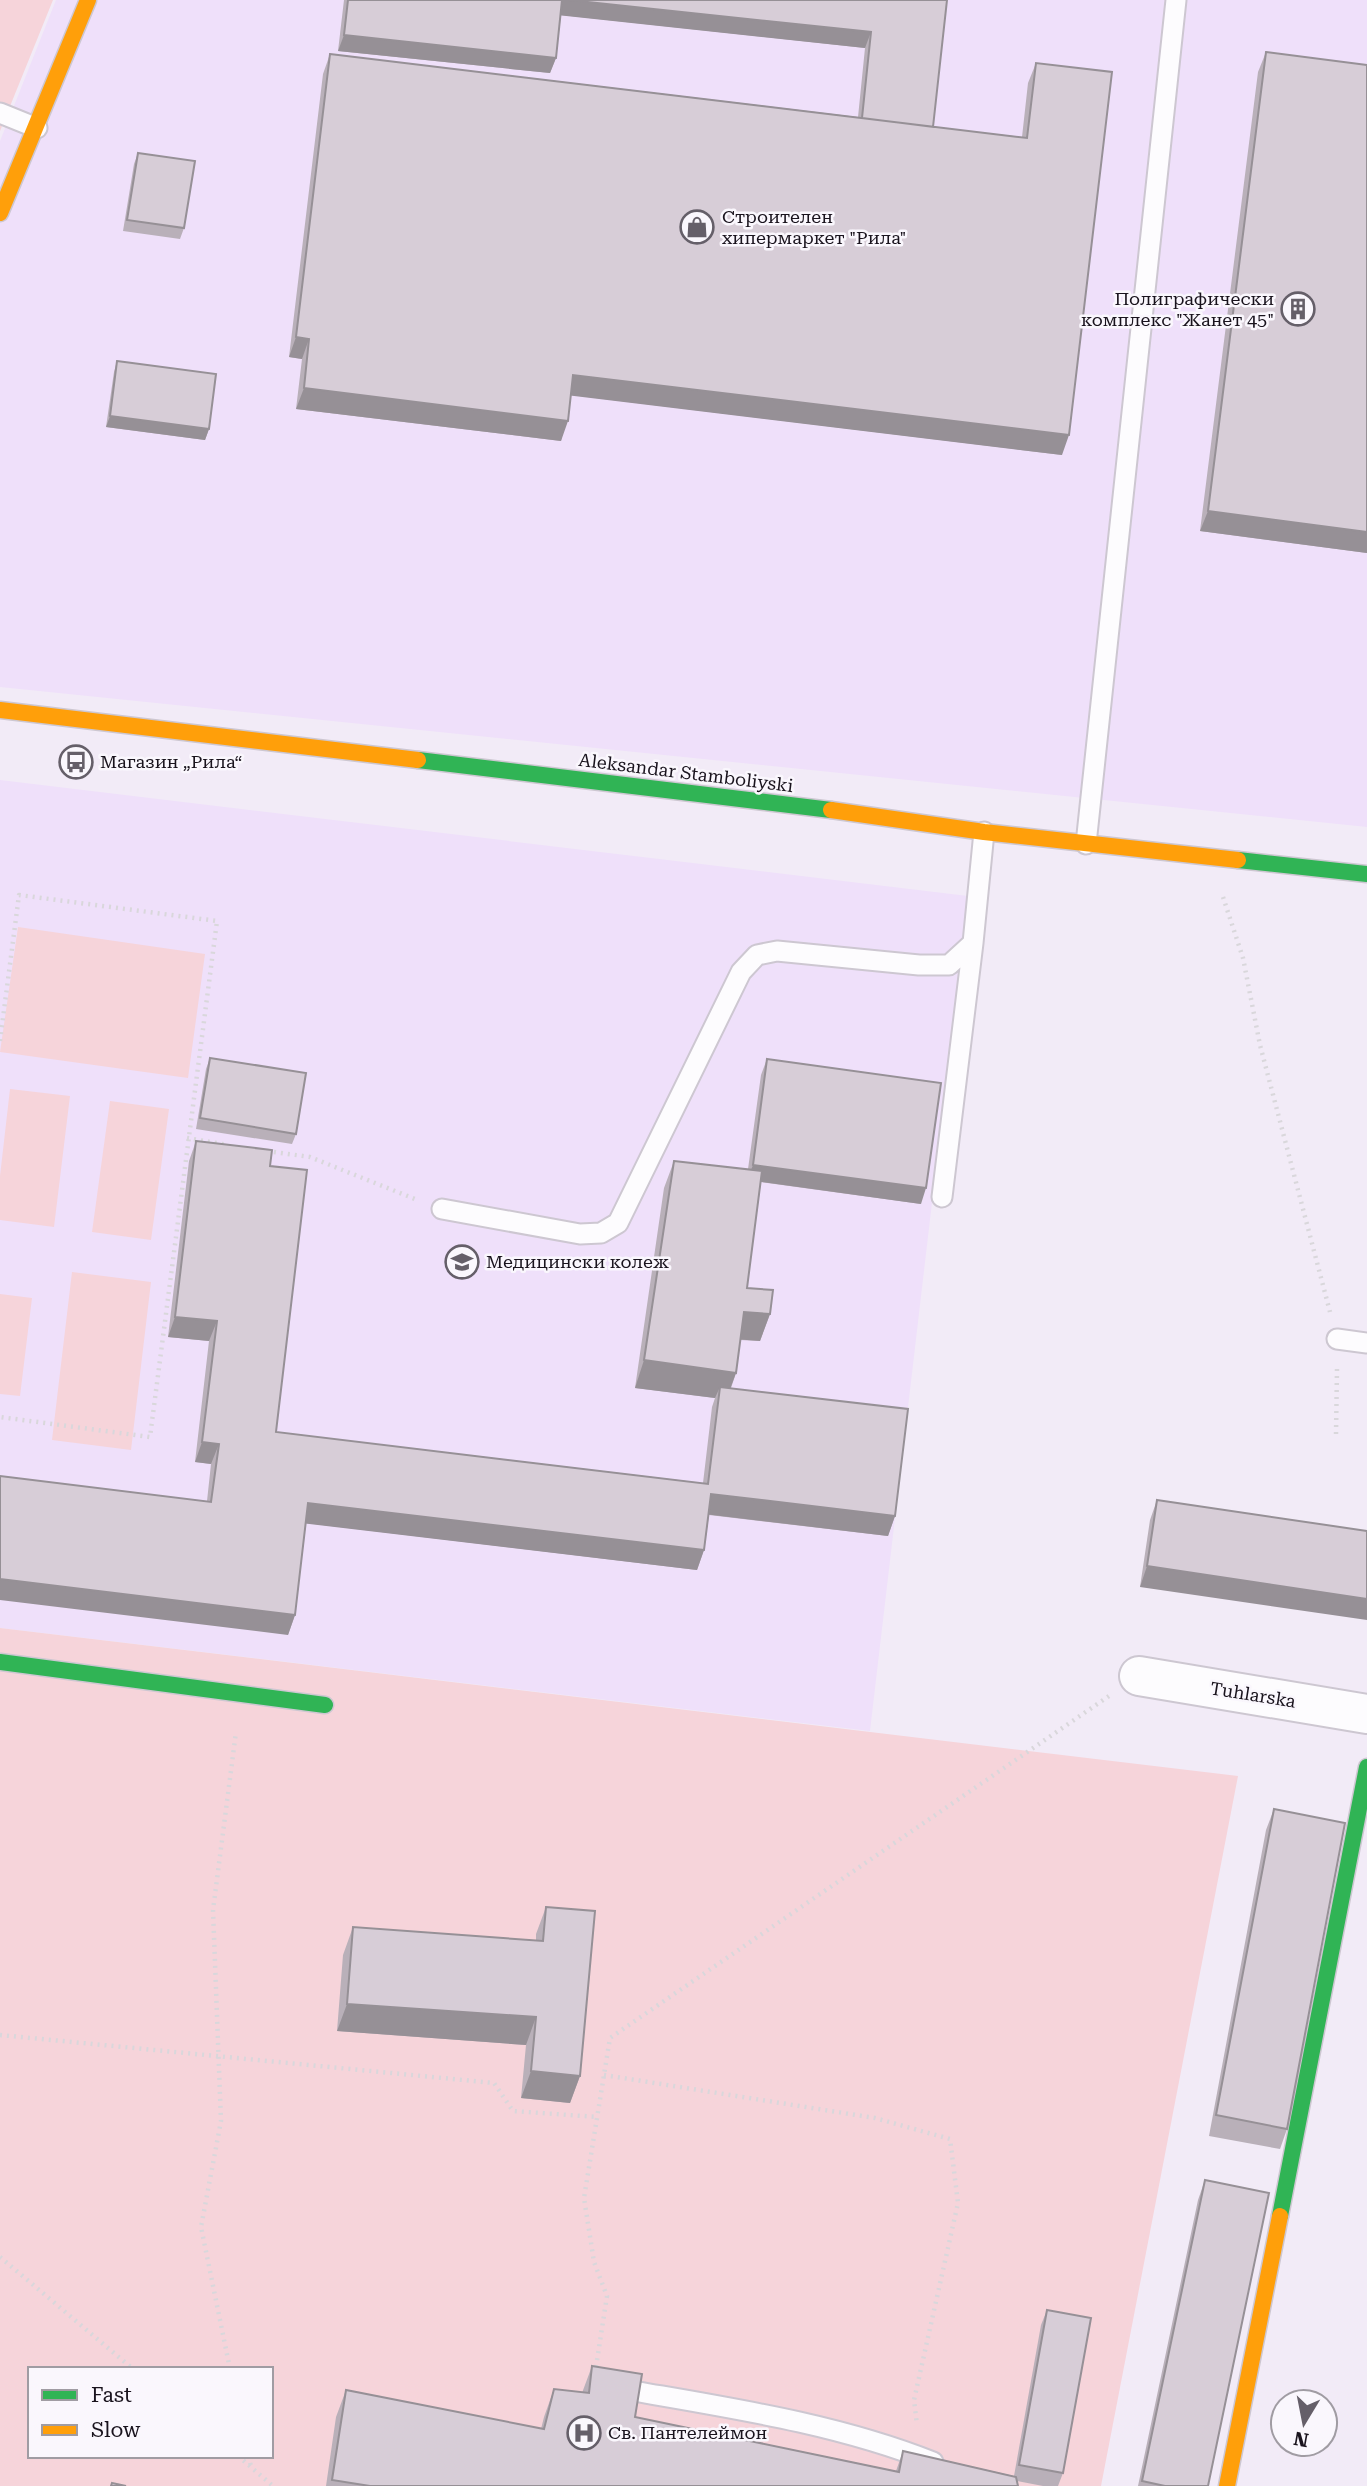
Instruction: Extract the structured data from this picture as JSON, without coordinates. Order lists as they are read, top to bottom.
{
  "streets": {
    "street": ["Aleksandar Stamboliyski", "Tuhlarska"]
  },
  "places": {
    "shop": ["Строителен хипермаркет \"Рила\""],
    "building": ["Полиграфически комплекс \"Жанет 45\""],
    "bus stop": ["Магазин „Рила“"],
    "school or university": ["Медицински колеж"],
    "hospital": ["Св. Пантелеймон"]
  },
  "legend": ["Fast", "Slow"],
  "north": "bottom"
}
